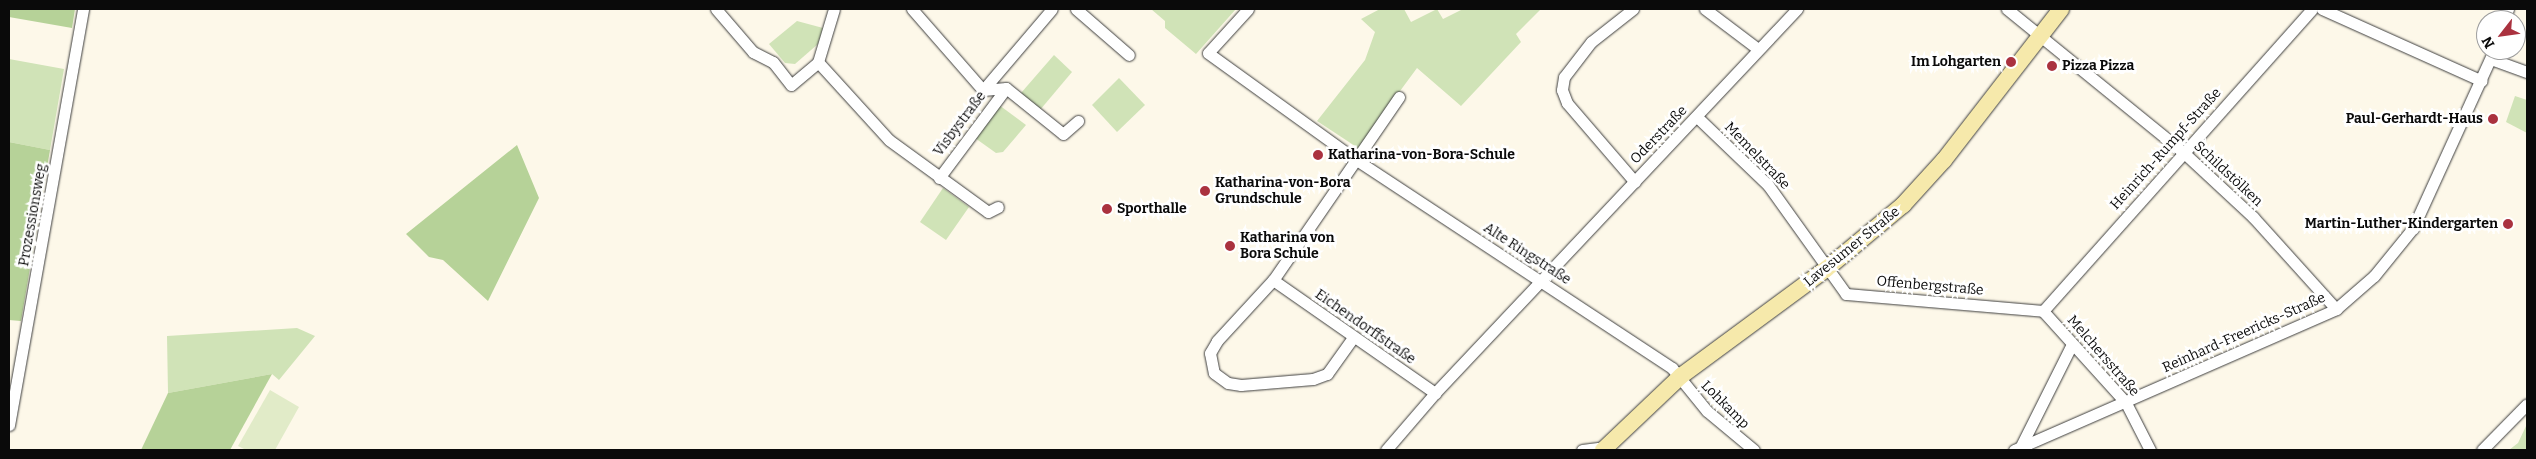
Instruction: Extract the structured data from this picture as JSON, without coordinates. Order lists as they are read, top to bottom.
{
  "streets": {
    "street": [
      "Visbystraße",
      "Oderstraße",
      "Heinrich-Rumpf-Straße",
      "Memelstraße",
      "Schildstölken",
      "Prozessionsweg",
      "Lavesumer Straße",
      "Alte Ringstraße",
      "Offenbergstraße",
      "Eichendorffstraße",
      "Reinhard-Freericks-Straße",
      "Melchersstraße",
      "Lohkamp"
    ]
  },
  "crossings": [
    ["Oderstraße", "Memelstraße"],
    ["Oderstraße", "Alte Ringstraße"],
    ["Heinrich-Rumpf-Straße", "Schildstölken"],
    ["Heinrich-Rumpf-Straße", "Offenbergstraße"],
    ["Heinrich-Rumpf-Straße", "Melchersstraße"],
    ["Memelstraße", "Lavesumer Straße"],
    ["Memelstraße", "Offenbergstraße"],
    ["Schildstölken", "Lavesumer Straße"],
    ["Schildstölken", "Reinhard-Freericks-Straße"],
    ["Lavesumer Straße", "Alte Ringstraße"],
    ["Lavesumer Straße", "Offenbergstraße"],
    ["Lavesumer Straße", "Lohkamp"],
    ["Alte Ringstraße", "Lohkamp"],
    ["Offenbergstraße", "Melchersstraße"],
    ["Reinhard-Freericks-Straße", "Melchersstraße"]
  ],
  "places": [
    "Im Lohgarten",
    "Pizza Pizza",
    "Paul-Gerhardt-Haus",
    "Katharina-von-Bora-Schule",
    "Katharina-von-Bora Grundschule",
    "Sporthalle",
    "Martin-Luther-Kindergarten",
    "Katharina von Bora Schule"
  ],
  "north": "bottom left"
}
